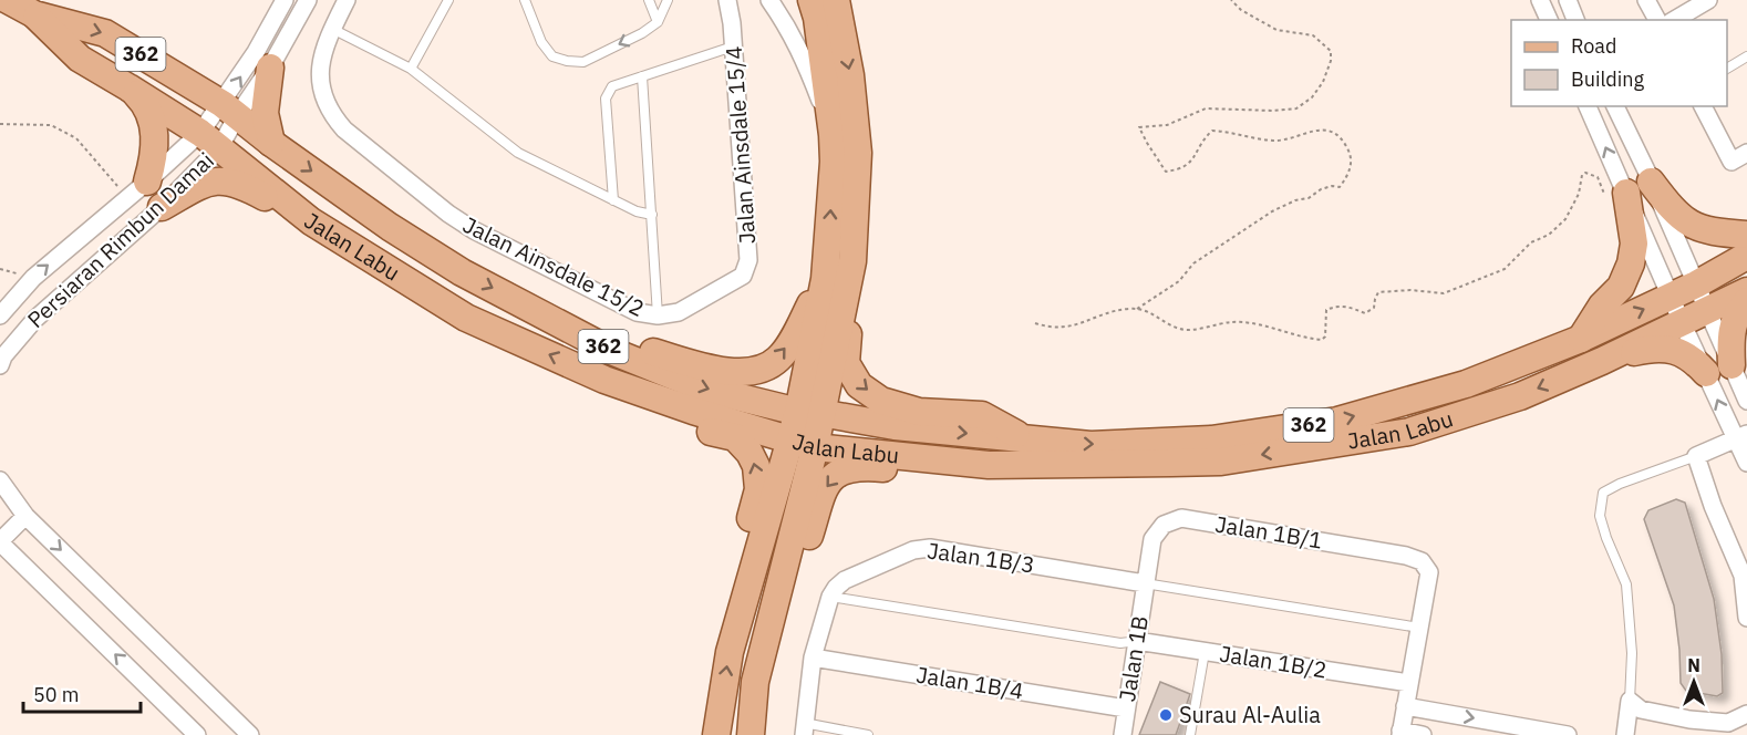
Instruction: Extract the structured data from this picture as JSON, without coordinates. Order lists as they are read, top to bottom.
{
  "streets": {
    "main road": ["362", "Jalan Labu"],
    "street": [
      "Jalan Ainsdale 15/4",
      "Persiaran Rimbun Damai",
      "Jalan Ainsdale 15/2",
      "Jalan 1B/1",
      "Jalan 1B/3",
      "Jalan 1B",
      "Jalan 1B/2",
      "Jalan 1B/4"
    ]
  },
  "crossings": [
    ["Jalan Ainsdale 15/4", "Jalan Ainsdale 15/2"],
    ["Persiaran Rimbun Damai", "Jalan Labu"],
    ["Jalan 1B/1", "Jalan 1B/3"],
    ["Jalan 1B/1", "Jalan 1B"],
    ["Jalan 1B/3", "Jalan 1B"],
    ["Jalan 1B", "Jalan 1B/2"],
    ["Jalan 1B", "Jalan 1B/4"]
  ],
  "places": ["Surau Al-Aulia"],
  "legend": ["Road", "Building"],
  "scale_bar": "50 m",
  "north": "top"
}
